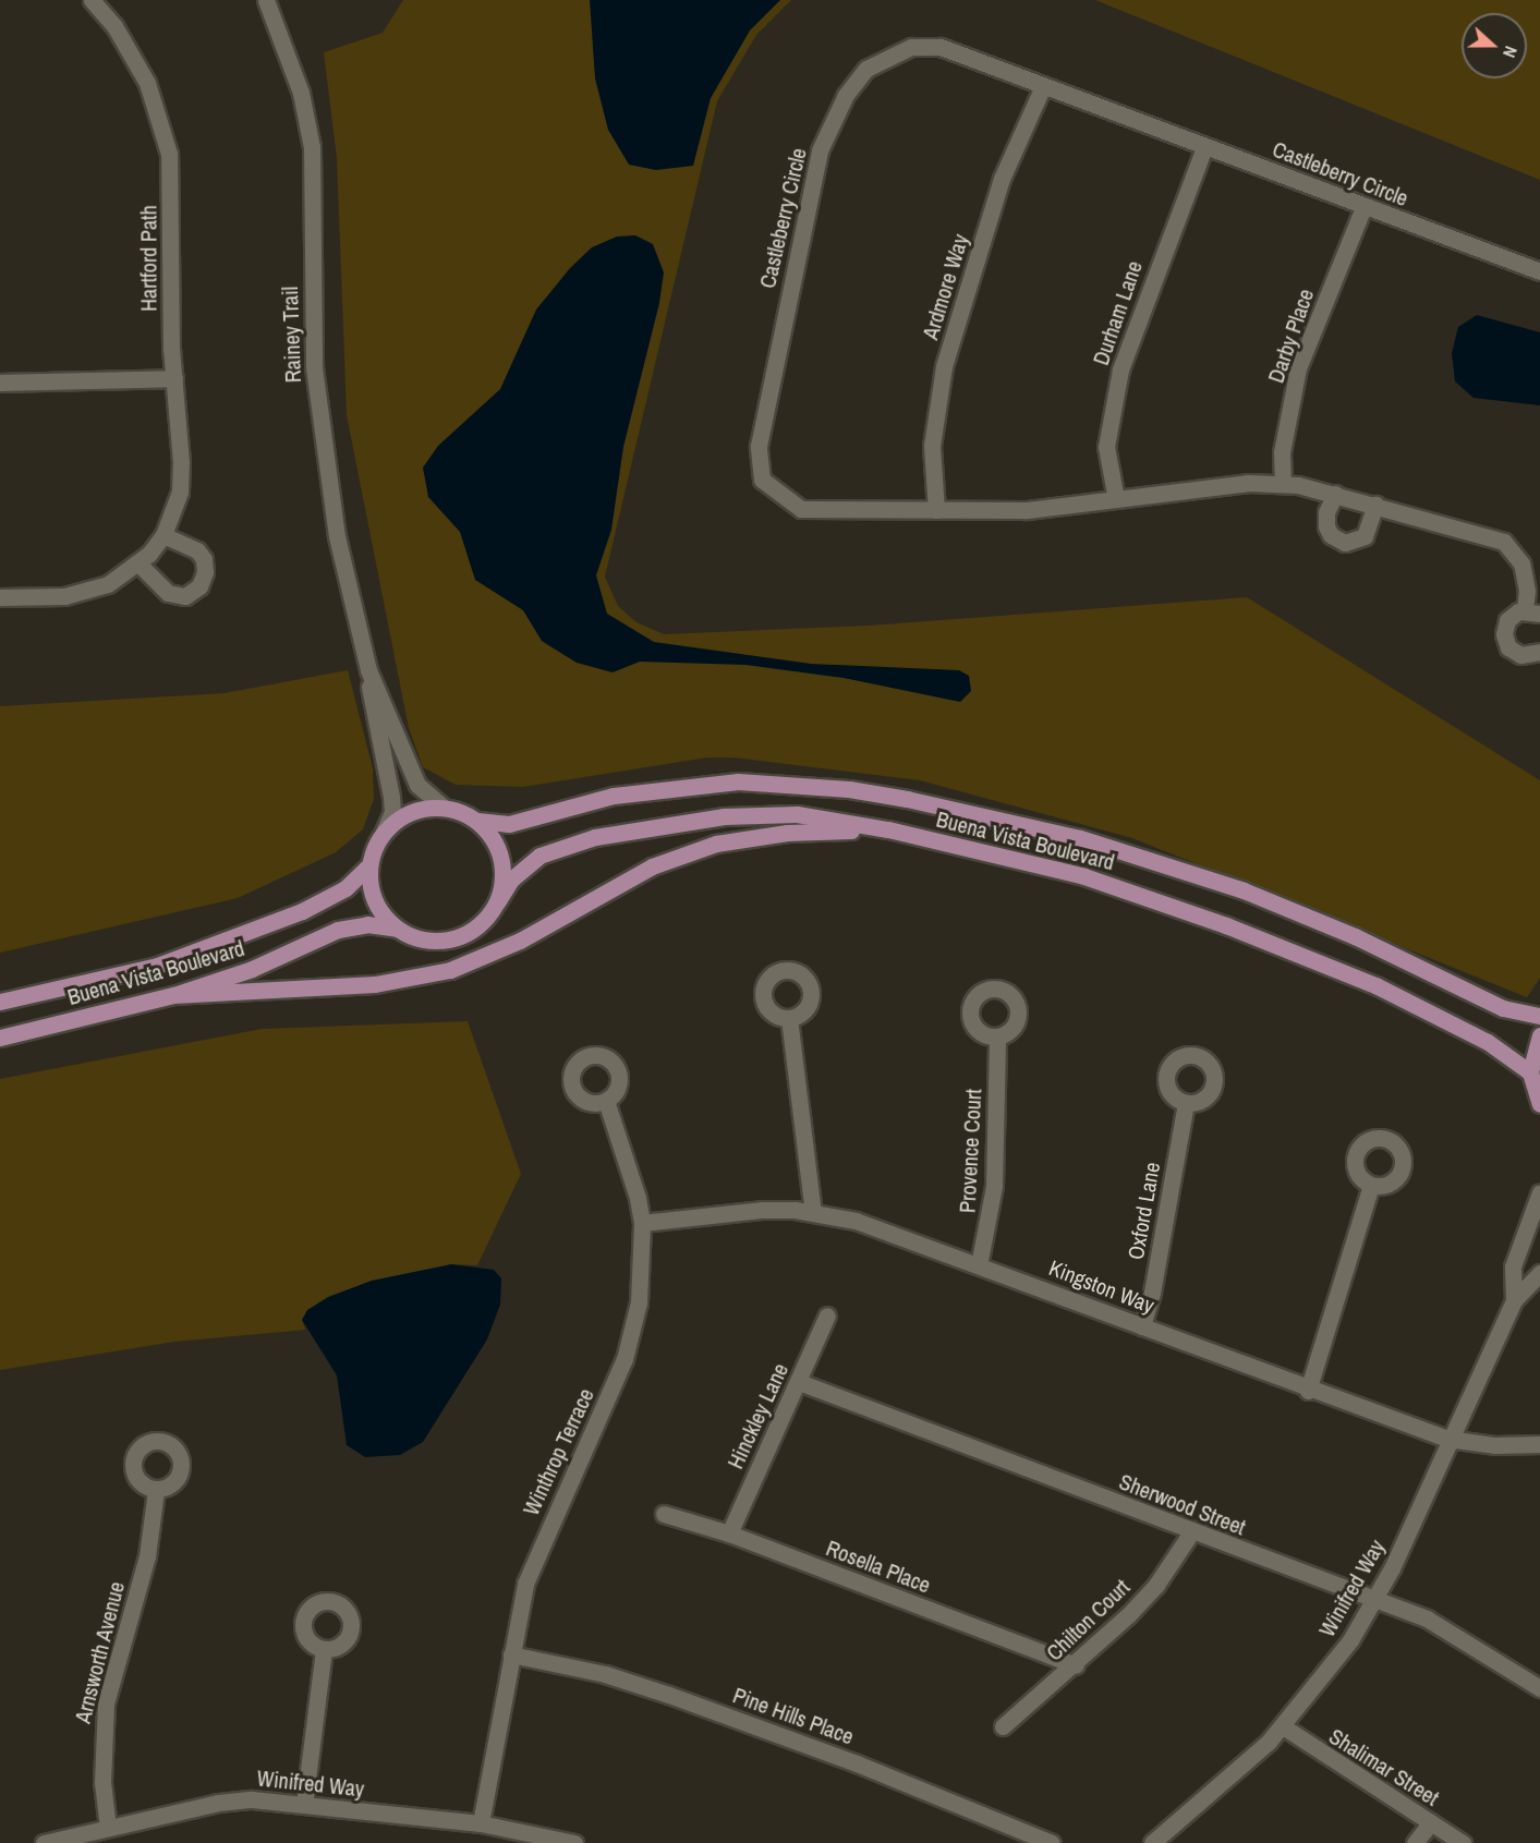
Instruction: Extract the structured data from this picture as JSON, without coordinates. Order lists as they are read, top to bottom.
{
  "streets": {
    "main road": ["Buena Vista Boulevard"],
    "street": [
      "Castleberry Circle",
      "Hartford Path",
      "Ardmore Way",
      "Durham Lane",
      "Rainey Trail",
      "Darby Place",
      "Provence Court",
      "Oxford Lane",
      "Kingston Way",
      "Hinckley Lane",
      "Winthrop Terrace",
      "Sherwood Street",
      "Rosella Place",
      "Winifred Way",
      "Chilton Court",
      "Arnsworth Avenue",
      "Pine Hills Place",
      "Shalimar Street"
    ]
  },
  "crossings": [
    ["Castleberry Circle", "Ardmore Way"],
    ["Castleberry Circle", "Durham Lane"],
    ["Castleberry Circle", "Darby Place"],
    ["Rainey Trail", "Buena Vista Boulevard"],
    ["Provence Court", "Kingston Way"],
    ["Oxford Lane", "Kingston Way"],
    ["Kingston Way", "Winthrop Terrace"],
    ["Kingston Way", "Winifred Way"],
    ["Hinckley Lane", "Sherwood Street"],
    ["Hinckley Lane", "Rosella Place"],
    ["Winthrop Terrace", "Winifred Way"],
    ["Winthrop Terrace", "Pine Hills Place"],
    ["Sherwood Street", "Winifred Way"],
    ["Sherwood Street", "Chilton Court"],
    ["Rosella Place", "Chilton Court"],
    ["Winifred Way", "Arnsworth Avenue"],
    ["Winifred Way", "Shalimar Street"]
  ],
  "north": "right"
}
